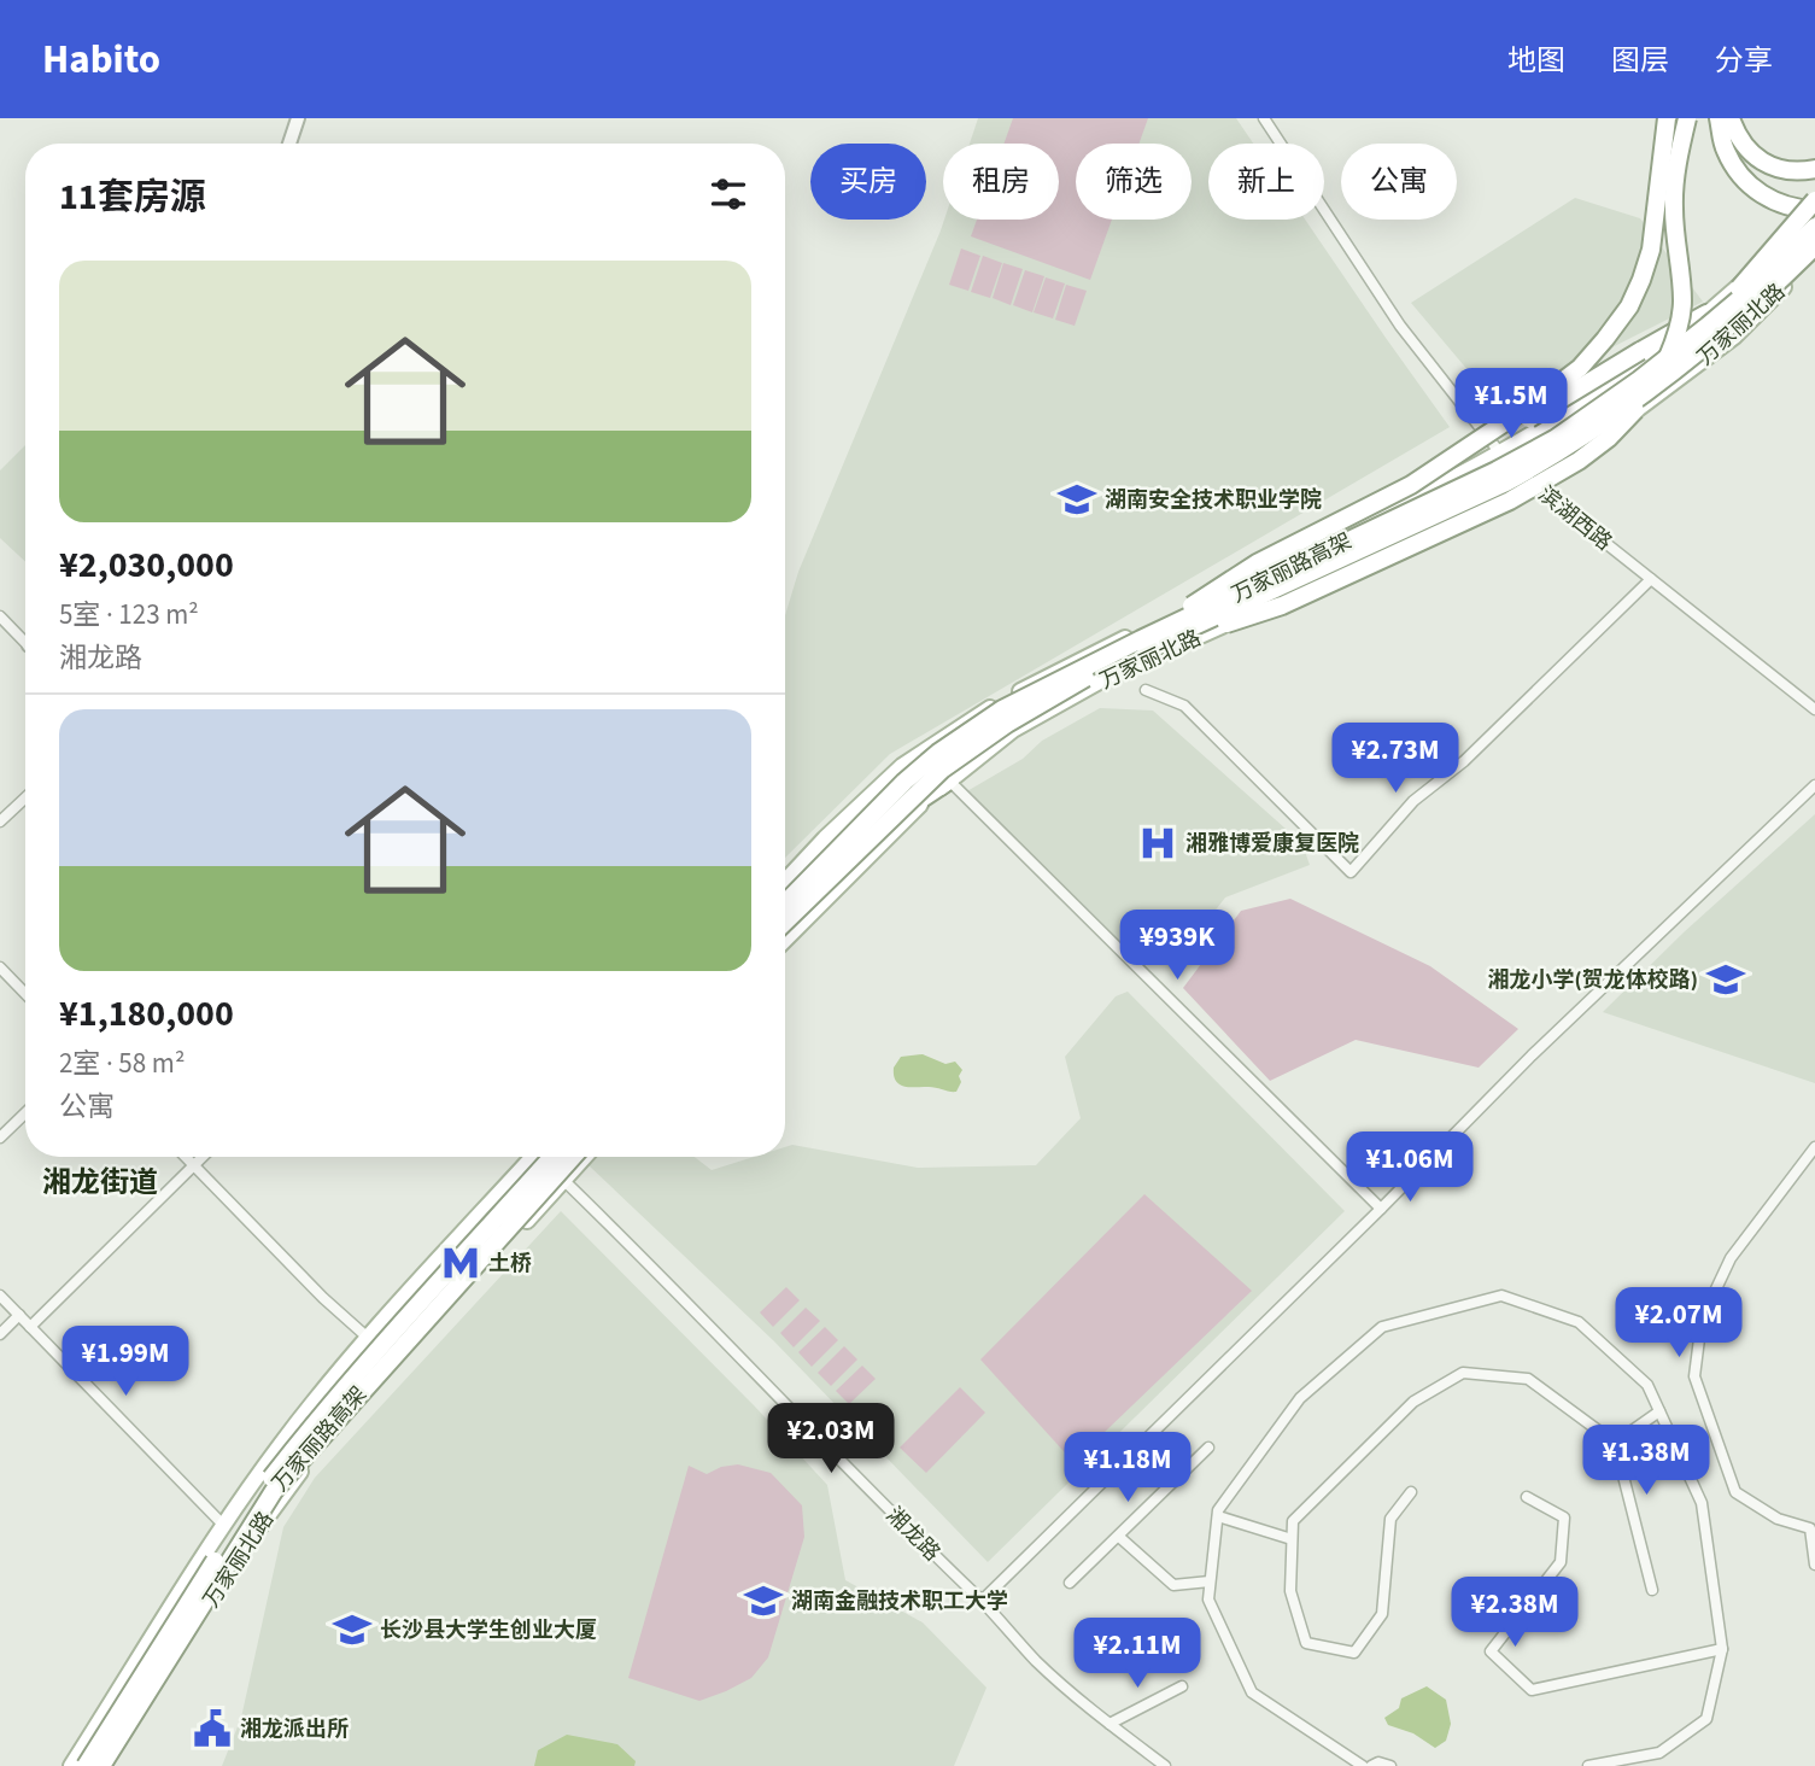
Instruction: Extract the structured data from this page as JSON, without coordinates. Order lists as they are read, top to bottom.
{
  "streets": {
    "highway": ["万家丽路高架"],
    "main road": ["万家丽北路"],
    "street": ["滨湖西路", "湘龙路"]
  },
  "crossings": [
    ["万家丽北路", "滨湖西路"],
    ["万家丽北路", "万家丽路高架"],
    ["万家丽北路", "湘龙路"]
  ],
  "districts": ["湘龙街道"],
  "places": {
    "school or university": [
      "湖南安全技术职业学院",
      "湘龙小学(贺龙体校路)",
      "湖南金融技术职工大学",
      "长沙县大学生创业大厦"
    ],
    "hospital": ["湘雅博爱康复医院"],
    "metro station": ["土桥"],
    "public building": ["湘龙派出所"]
  },
  "page": {
    "header": "Habito",
    "nav": ["地图", "图层", "分享"],
    "chip": [
      "买房",
      "租房",
      "筛选",
      "新上",
      "公寓"
    ],
    "heading": "11套房源",
    "list": [
      {
        "name": "¥2,030,000",
        "note": "5室 · 123 m² · 湘龙路"
      },
      {
        "name": "¥1,180,000",
        "note": "2室 · 58 m² · 公寓"
      }
    ],
    "price": [
      "¥1.5M",
      "¥2.73M",
      "¥939K",
      "¥1.06M",
      "¥2.07M",
      "¥1.99M",
      "¥2.03M",
      "¥1.38M",
      "¥1.18M",
      "¥2.38M",
      "¥2.11M"
    ]
  }
}
